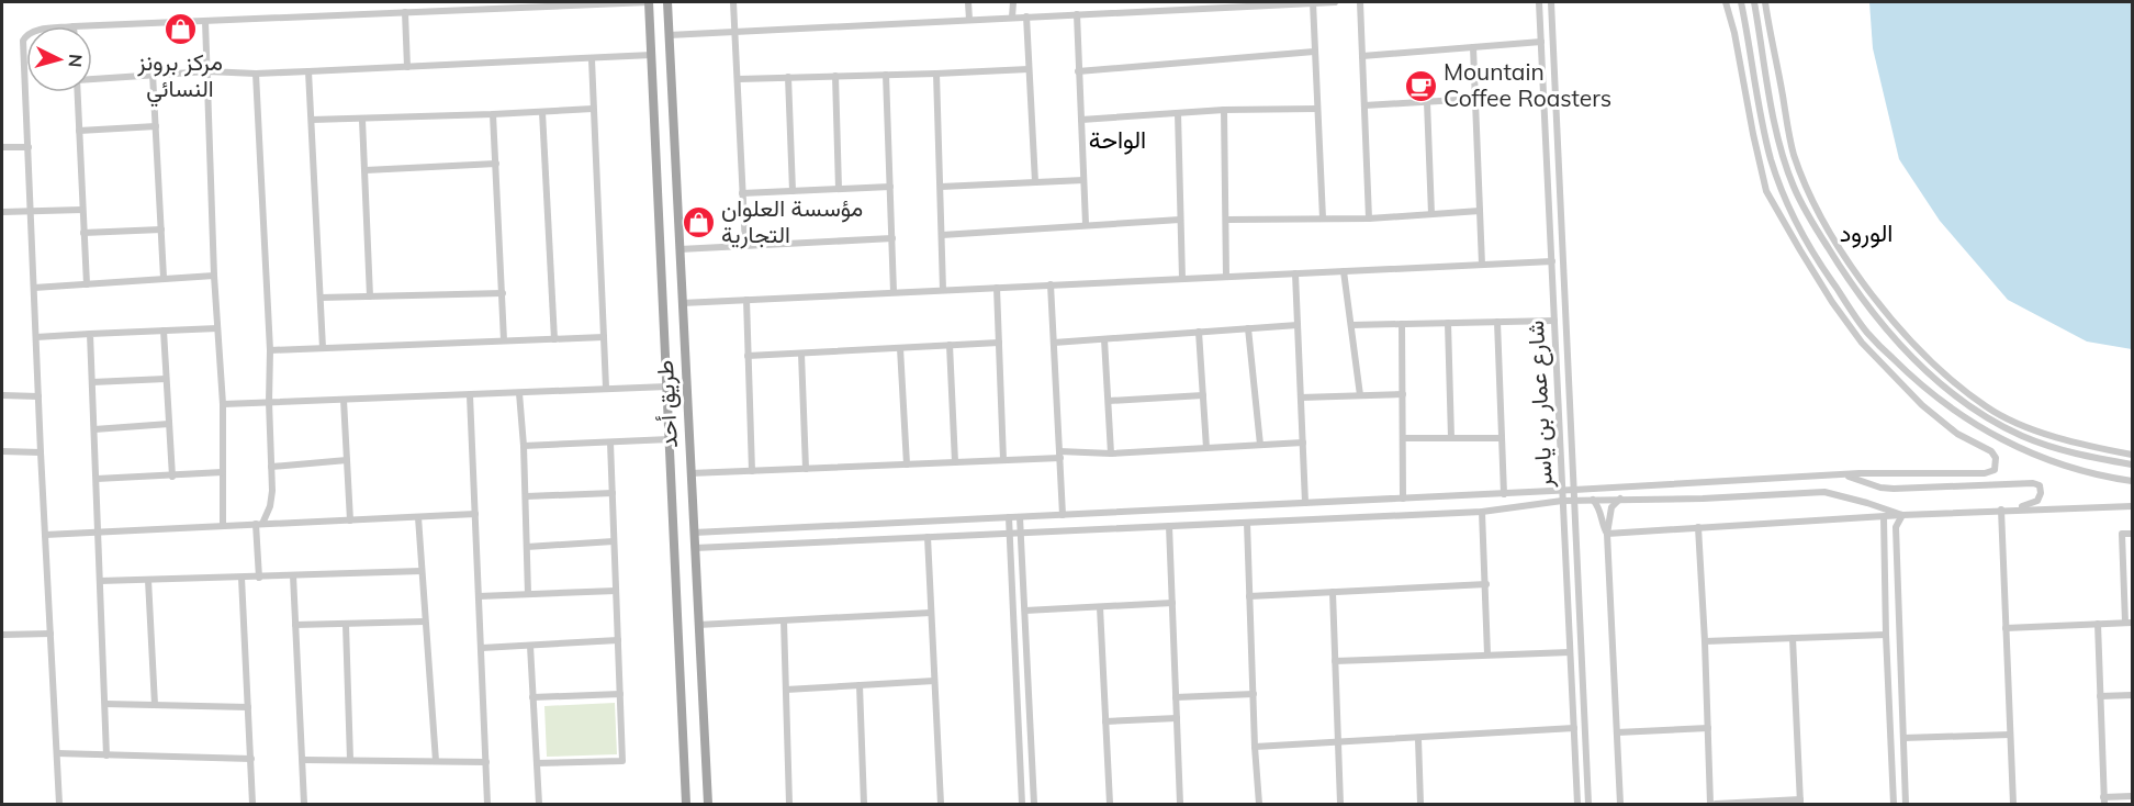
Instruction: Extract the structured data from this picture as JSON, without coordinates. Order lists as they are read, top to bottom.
{
  "streets": {
    "main road": ["طريق أحد"],
    "street": ["شارع عمار بن ياسر"]
  },
  "districts": ["الواحة", "الورود"],
  "places": {
    "shop": ["مركز برونز النسائي", "مؤسسة العلوان التجارية"],
    "cafe": ["Mountain Coffee Roasters"]
  },
  "north": "right"
}
